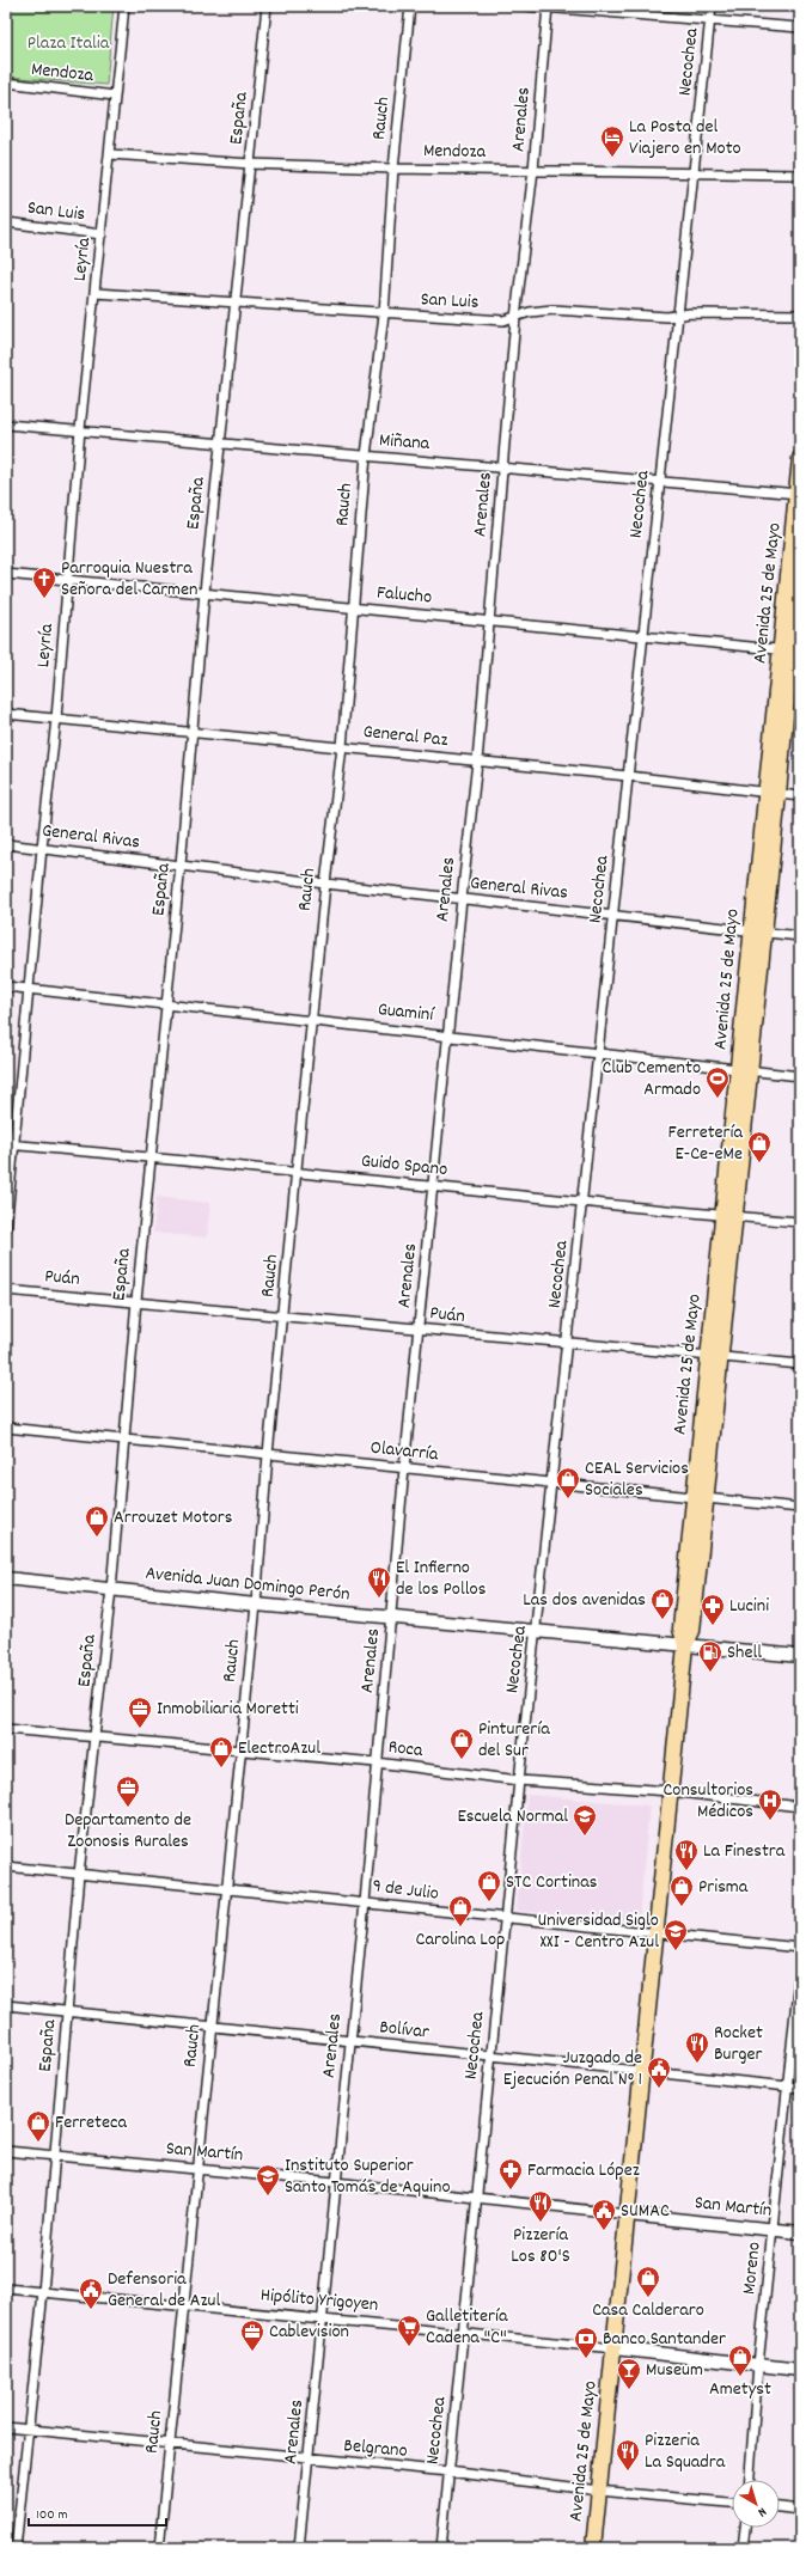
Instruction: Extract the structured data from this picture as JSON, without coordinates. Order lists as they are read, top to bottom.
{
  "streets": {
    "main road": [
      "Avenida 25 de Mayo",
      "Avenida Juan Domingo Perón",
      "San Martín",
      "Hipólito Yrigoyen"
    ],
    "street": [
      "Necochea",
      "Mendoza",
      "España",
      "Rauch",
      "Arenales",
      "San Luis",
      "Leyría",
      "Miñana",
      "Falucho",
      "General Paz",
      "General Rivas",
      "Guaminí",
      "Guido Spano",
      "Puán",
      "Olavarría",
      "Roca",
      "9 de Julio",
      "Bolívar",
      "Moreno",
      "Belgrano"
    ]
  },
  "crossings": [
    ["Necochea", "Mendoza"],
    ["Necochea", "San Luis"],
    ["Necochea", "Miñana"],
    ["Necochea", "Falucho"],
    ["Necochea", "General Paz"],
    ["Necochea", "General Rivas"],
    ["Necochea", "Guaminí"],
    ["Necochea", "Guido Spano"],
    ["Necochea", "Puán"],
    ["Necochea", "Olavarría"],
    ["Necochea", "Avenida Juan Domingo Perón"],
    ["Necochea", "Roca"],
    ["Necochea", "9 de Julio"],
    ["Necochea", "Bolívar"],
    ["Necochea", "San Martín"],
    ["Necochea", "Hipólito Yrigoyen"],
    ["Necochea", "Belgrano"],
    ["Mendoza", "España"],
    ["Mendoza", "Rauch"],
    ["Mendoza", "Arenales"],
    ["Mendoza", "Leyría"],
    ["España", "San Luis"],
    ["España", "Miñana"],
    ["España", "Falucho"],
    ["España", "General Paz"],
    ["España", "General Rivas"],
    ["España", "Guaminí"],
    ["España", "Guido Spano"],
    ["España", "Puán"],
    ["España", "Olavarría"],
    ["España", "Avenida Juan Domingo Perón"],
    ["España", "Roca"],
    ["España", "9 de Julio"],
    ["España", "Bolívar"],
    ["España", "San Martín"],
    ["España", "Hipólito Yrigoyen"],
    ["España", "Belgrano"],
    ["Rauch", "San Luis"],
    ["Rauch", "Miñana"],
    ["Rauch", "Falucho"],
    ["Rauch", "General Paz"],
    ["Rauch", "General Rivas"],
    ["Rauch", "Guaminí"],
    ["Rauch", "Guido Spano"],
    ["Rauch", "Puán"],
    ["Rauch", "Olavarría"],
    ["Rauch", "Avenida Juan Domingo Perón"],
    ["Rauch", "Roca"],
    ["Rauch", "9 de Julio"],
    ["Rauch", "Bolívar"],
    ["Rauch", "San Martín"],
    ["Rauch", "Hipólito Yrigoyen"],
    ["Rauch", "Belgrano"],
    ["Arenales", "San Luis"],
    ["Arenales", "Miñana"],
    ["Arenales", "Falucho"],
    ["Arenales", "General Paz"],
    ["Arenales", "General Rivas"],
    ["Arenales", "Guaminí"],
    ["Arenales", "Guido Spano"],
    ["Arenales", "Puán"],
    ["Arenales", "Olavarría"],
    ["Arenales", "Avenida Juan Domingo Perón"],
    ["Arenales", "Roca"],
    ["Arenales", "9 de Julio"],
    ["Arenales", "Bolívar"],
    ["Arenales", "San Martín"],
    ["Arenales", "Hipólito Yrigoyen"],
    ["Arenales", "Belgrano"],
    ["San Luis", "Leyría"],
    ["Leyría", "Miñana"],
    ["Leyría", "Falucho"],
    ["Leyría", "General Paz"],
    ["Leyría", "General Rivas"],
    ["Leyría", "Guaminí"],
    ["Leyría", "Guido Spano"],
    ["Miñana", "Avenida 25 de Mayo"],
    ["Avenida 25 de Mayo", "Falucho"],
    ["Avenida 25 de Mayo", "General Paz"],
    ["Avenida 25 de Mayo", "General Rivas"],
    ["Avenida 25 de Mayo", "Guaminí"],
    ["Avenida 25 de Mayo", "Guido Spano"],
    ["Avenida 25 de Mayo", "Puán"],
    ["Avenida 25 de Mayo", "Olavarría"],
    ["Avenida 25 de Mayo", "Avenida Juan Domingo Perón"],
    ["Avenida 25 de Mayo", "Roca"],
    ["Avenida 25 de Mayo", "9 de Julio"],
    ["Avenida 25 de Mayo", "Bolívar"],
    ["Avenida 25 de Mayo", "San Martín"],
    ["Avenida 25 de Mayo", "Hipólito Yrigoyen"],
    ["Avenida 25 de Mayo", "Belgrano"],
    ["Bolívar", "Moreno"],
    ["San Martín", "Moreno"],
    ["Moreno", "Hipólito Yrigoyen"]
  ],
  "parks": ["Plaza Italia"],
  "places": {
    "hotel": ["La Posta del Viajero en Moto"],
    "church": ["Parroquia Nuestra Señora del Carmen"],
    "sports": ["Club Cemento Armado"],
    "shop": [
      "Ferretería E-Ce-eMe",
      "CEAL Servicios Sociales",
      "Arrouzet Motors",
      "Las dos avenidas",
      "Pinturería del Sur",
      "ElectroAzul",
      "STC Cortinas",
      "Prisma",
      "Carolina Lop",
      "Ferreteca",
      "Casa Calderaro",
      "Ametyst"
    ],
    "restaurant": [
      "El Infierno de los Pollos",
      "La Finestra",
      "Rocket Burger",
      "Pizzería Los 80'S",
      "Pizzeria La Squadra"
    ],
    "pharmacy": ["Lucini", "Farmacia López"],
    "fuel station": ["Shell"],
    "office": ["Inmobiliaria Moretti", "Departamento de Zoonosis Rurales", "Cablevision"],
    "hospital": ["Consultorios Médicos"],
    "school or university": ["Escuela Normal", "Universidad Siglo XXI - Centro Azul", "Instituto Superior Santo Tomás de Aquino"],
    "public building": ["Juzgado de Ejecución Penal N° 1", "SUMAC", "Defensoria General de Azul"],
    "supermarket": ["Galletitería Cadena \"C\""],
    "bank": ["Banco Santander"],
    "bar": ["Museum"]
  },
  "scale_bar": "100 m",
  "north": "bottom right"
}
